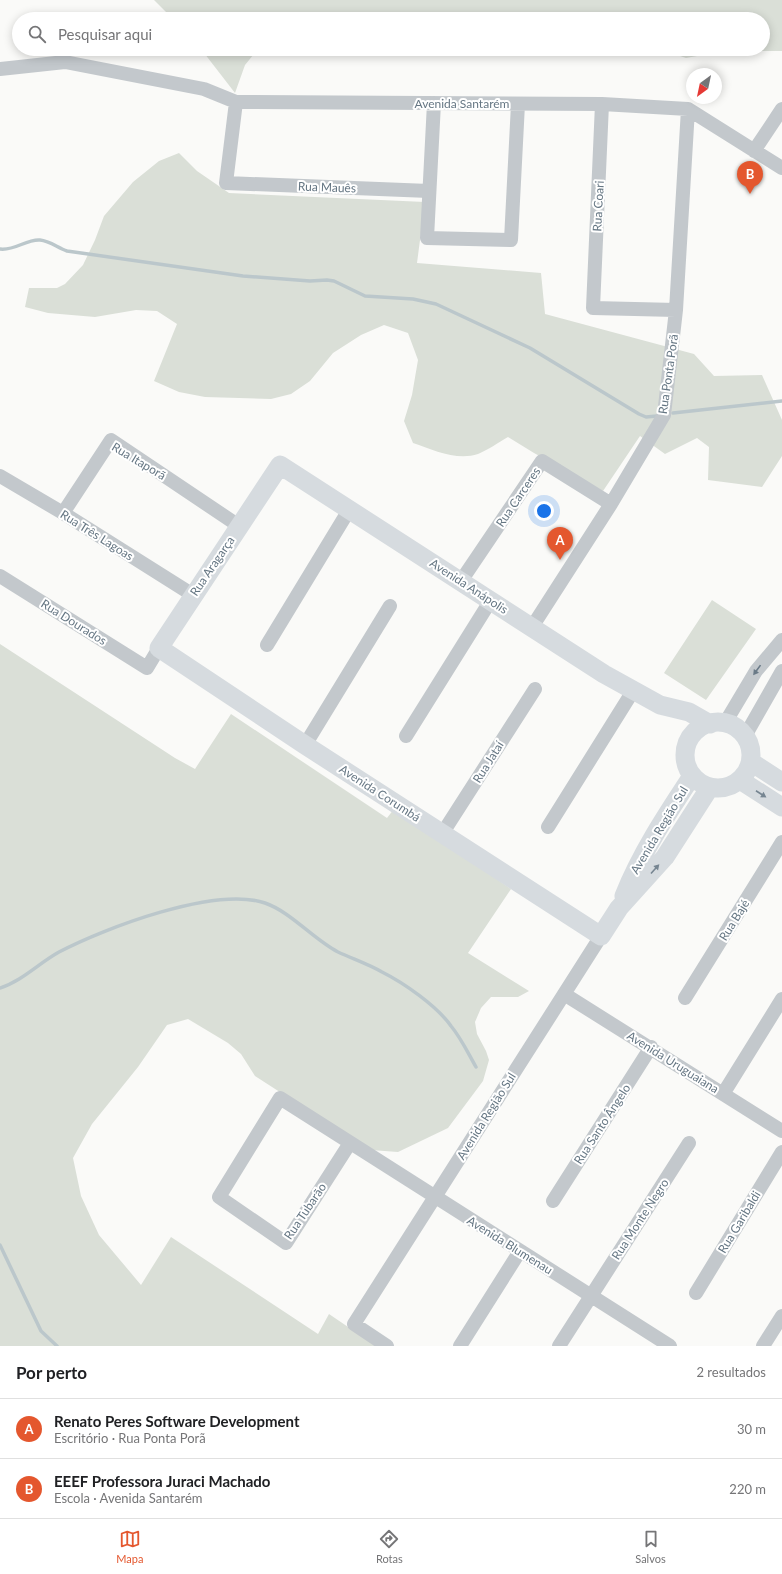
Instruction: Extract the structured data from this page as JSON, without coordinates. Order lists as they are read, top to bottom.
{
  "streets": {
    "street": [
      "Avenida Santarém",
      "Rua Mauês",
      "Rua Coari",
      "Rua Ponta Porã",
      "Rua Itaporã",
      "Rua Carceres",
      "Rua Três Lagoas",
      "Rua Aragarça",
      "Avenida Anápolis",
      "Rua Dourados",
      "Rua Jataí",
      "Avenida Corumbá",
      "Avenida Região Sul",
      "Rua Bajé",
      "Avenida Uruguaiana",
      "Rua Santo Ângelo",
      "Rua Tubarão",
      "Rua Monte Negro",
      "Rua Garibaldi",
      "Avenida Blumenau"
    ]
  },
  "crossings": [
    ["Avenida Santarém", "Rua Mauês"],
    ["Avenida Santarém", "Rua Coari"],
    ["Avenida Santarém", "Rua Ponta Porã"],
    ["Rua Coari", "Rua Ponta Porã"],
    ["Rua Ponta Porã", "Rua Carceres"],
    ["Rua Ponta Porã", "Avenida Anápolis"],
    ["Rua Itaporã", "Rua Três Lagoas"],
    ["Rua Itaporã", "Rua Aragarça"],
    ["Rua Carceres", "Avenida Anápolis"],
    ["Rua Três Lagoas", "Rua Aragarça"],
    ["Rua Aragarça", "Avenida Anápolis"],
    ["Rua Aragarça", "Rua Dourados"],
    ["Rua Aragarça", "Avenida Corumbá"],
    ["Avenida Anápolis", "Avenida Região Sul"],
    ["Rua Jataí", "Avenida Corumbá"],
    ["Avenida Corumbá", "Avenida Região Sul"],
    ["Avenida Região Sul", "Avenida Uruguaiana"],
    ["Avenida Região Sul", "Avenida Blumenau"],
    ["Avenida Uruguaiana", "Rua Santo Ângelo"],
    ["Rua Tubarão", "Avenida Blumenau"],
    ["Rua Monte Negro", "Avenida Blumenau"]
  ],
  "north": "bottom left",
  "page": {
    "search": "Pesquisar aqui",
    "pins": ["B", "A"],
    "heading": ["Por perto", "2 resultados"],
    "list": [
      {
        "mark": "A",
        "name": "Renato Peres Software Development",
        "note": "Escritório · Rua Ponta Porã",
        "value": "30 m"
      },
      {
        "mark": "B",
        "name": "EEEF Professora Juraci Machado",
        "note": "Escola · Avenida Santarém",
        "value": "220 m"
      }
    ],
    "nav": ["Mapa", "Rotas", "Salvos"]
  }
}
